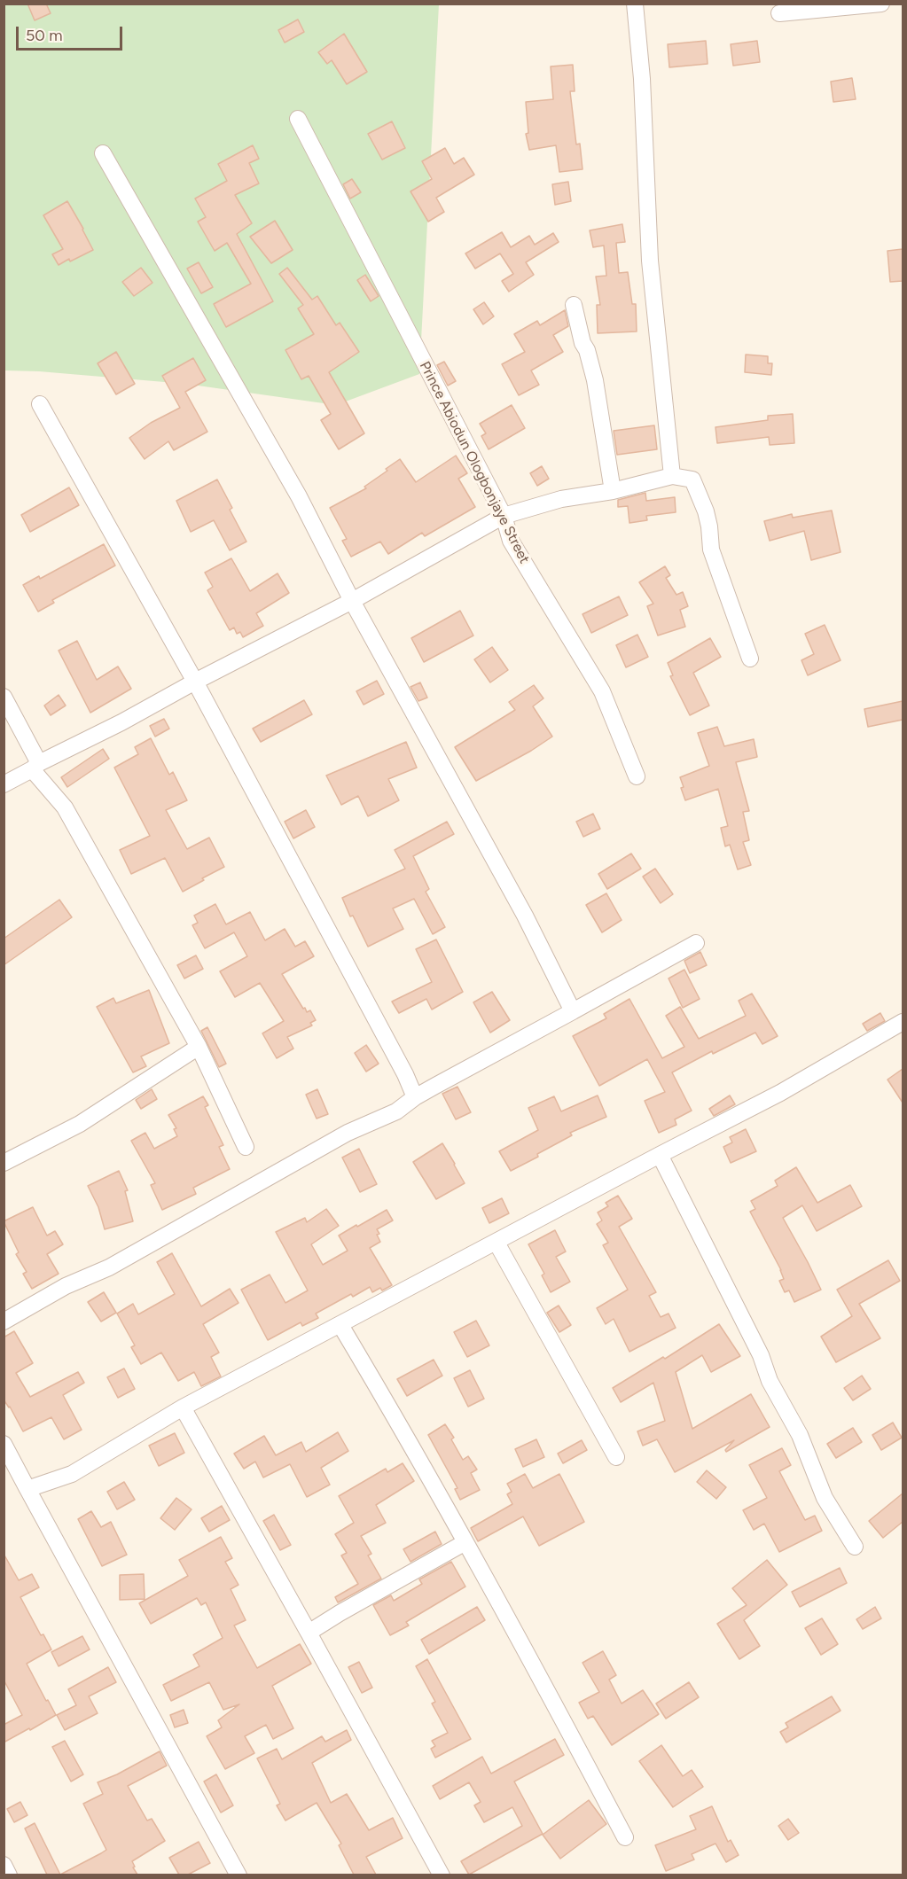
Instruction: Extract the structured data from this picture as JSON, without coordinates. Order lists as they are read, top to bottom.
{
  "streets": {
    "street": ["Prince Abiodun Ologbonjaye Street"]
  },
  "scale_bar": "50 m"
}
